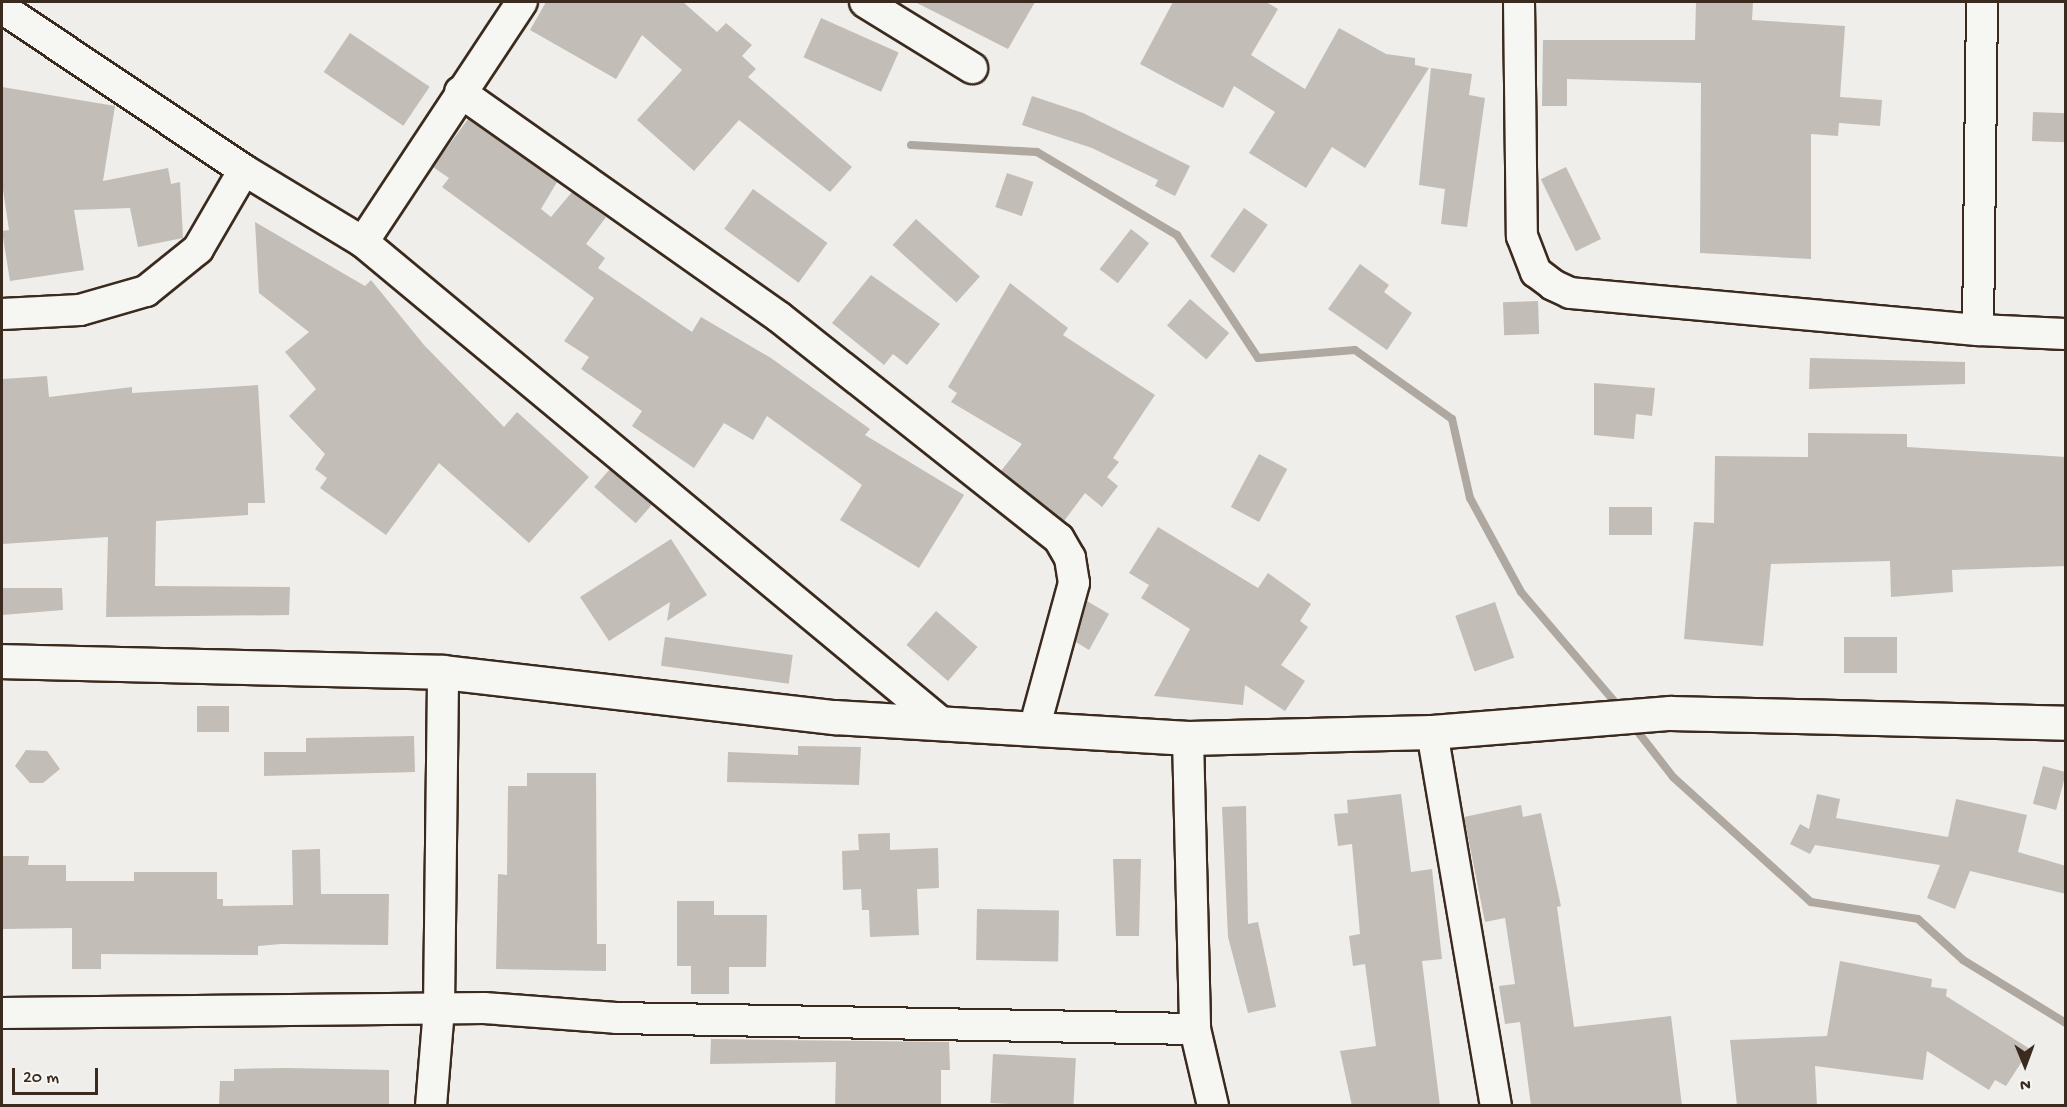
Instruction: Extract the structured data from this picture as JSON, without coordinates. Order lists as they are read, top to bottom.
{
  "scale_bar": "20 m",
  "north": "bottom"
}
